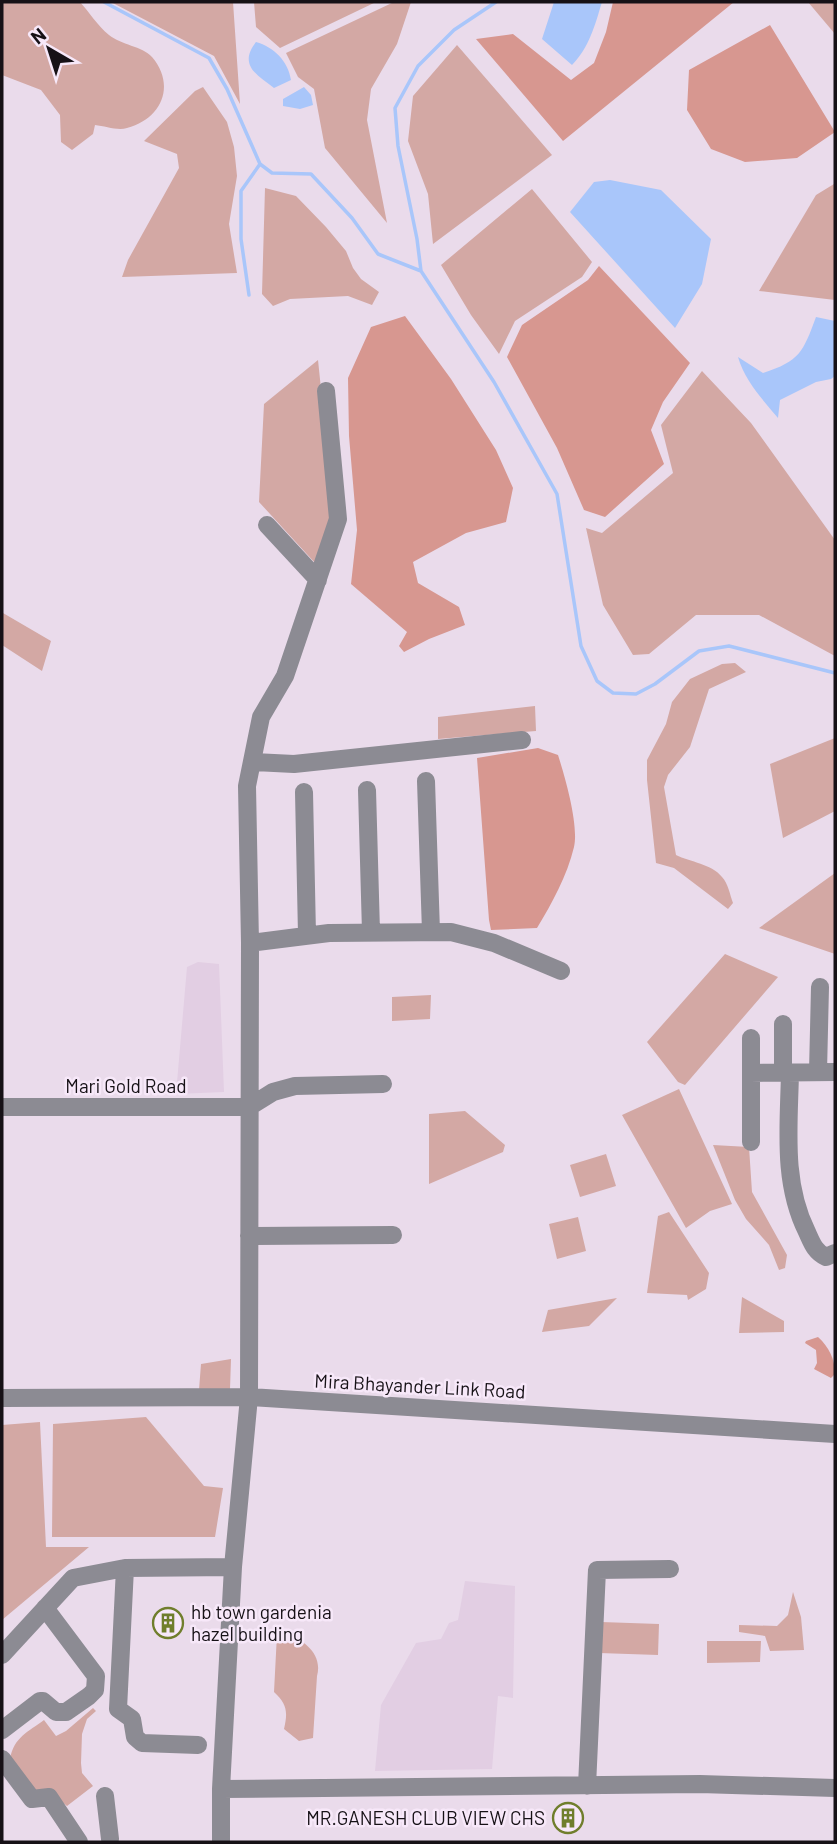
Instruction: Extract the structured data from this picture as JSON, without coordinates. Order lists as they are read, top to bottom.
{
  "streets": {
    "street": ["Mari Gold Road", "Mira Bhayander Link Road"]
  },
  "places": {
    "building": ["hb town gardenia hazel building", "MR.GANESH CLUB VIEW CHS"]
  },
  "north": "top left"
}
